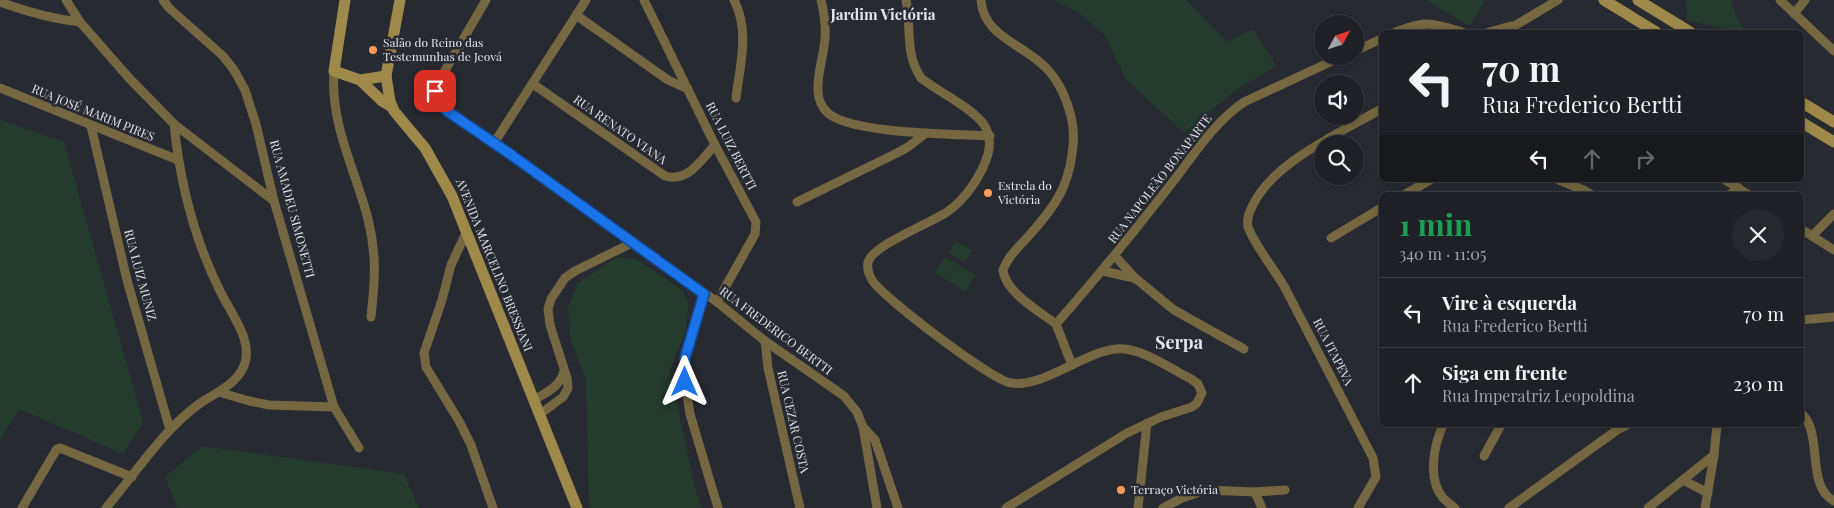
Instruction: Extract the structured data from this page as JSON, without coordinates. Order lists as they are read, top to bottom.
{
  "streets": {
    "street": [
      "RUA JOSÉ MARIM PIRES",
      "RUA RENATO VIANA",
      "RUA LUIZ BERTTI",
      "RUA NAPOLEÃO BONAPARTE",
      "RUA AMADEU SIMONETTI",
      "AVENIDA MARCELINO BRESSIANI",
      "RUA LUIZ MUNIZ",
      "RUA FREDERICO BERTTI",
      "RUA ITAPEVA",
      "RUA CEZAR COSTA"
    ]
  },
  "crossings": [
    ["RUA JOSÉ MARIM PIRES", "RUA LUIZ MUNIZ"],
    ["RUA RENATO VIANA", "RUA LUIZ BERTTI"],
    ["RUA LUIZ BERTTI", "RUA FREDERICO BERTTI"],
    ["RUA FREDERICO BERTTI", "RUA CEZAR COSTA"]
  ],
  "districts": ["Jardim Victória", "Serpa"],
  "places": ["Salão do Reino das Testemunhas de Jeová", "Estrela do Victória", "Terraço Victória"],
  "north": "top right",
  "page": {
    "turn": ["70 m", "Rua Frederico Bertti"],
    "heading": ["1 min", "340 m · 11:05"],
    "list": [
      {
        "name": "Vire à esquerda",
        "note": "Rua Frederico Bertti",
        "value": "70 m"
      },
      {
        "name": "Siga em frente",
        "note": "Rua Imperatriz Leopoldina",
        "value": "230 m"
      }
    ]
  }
}
